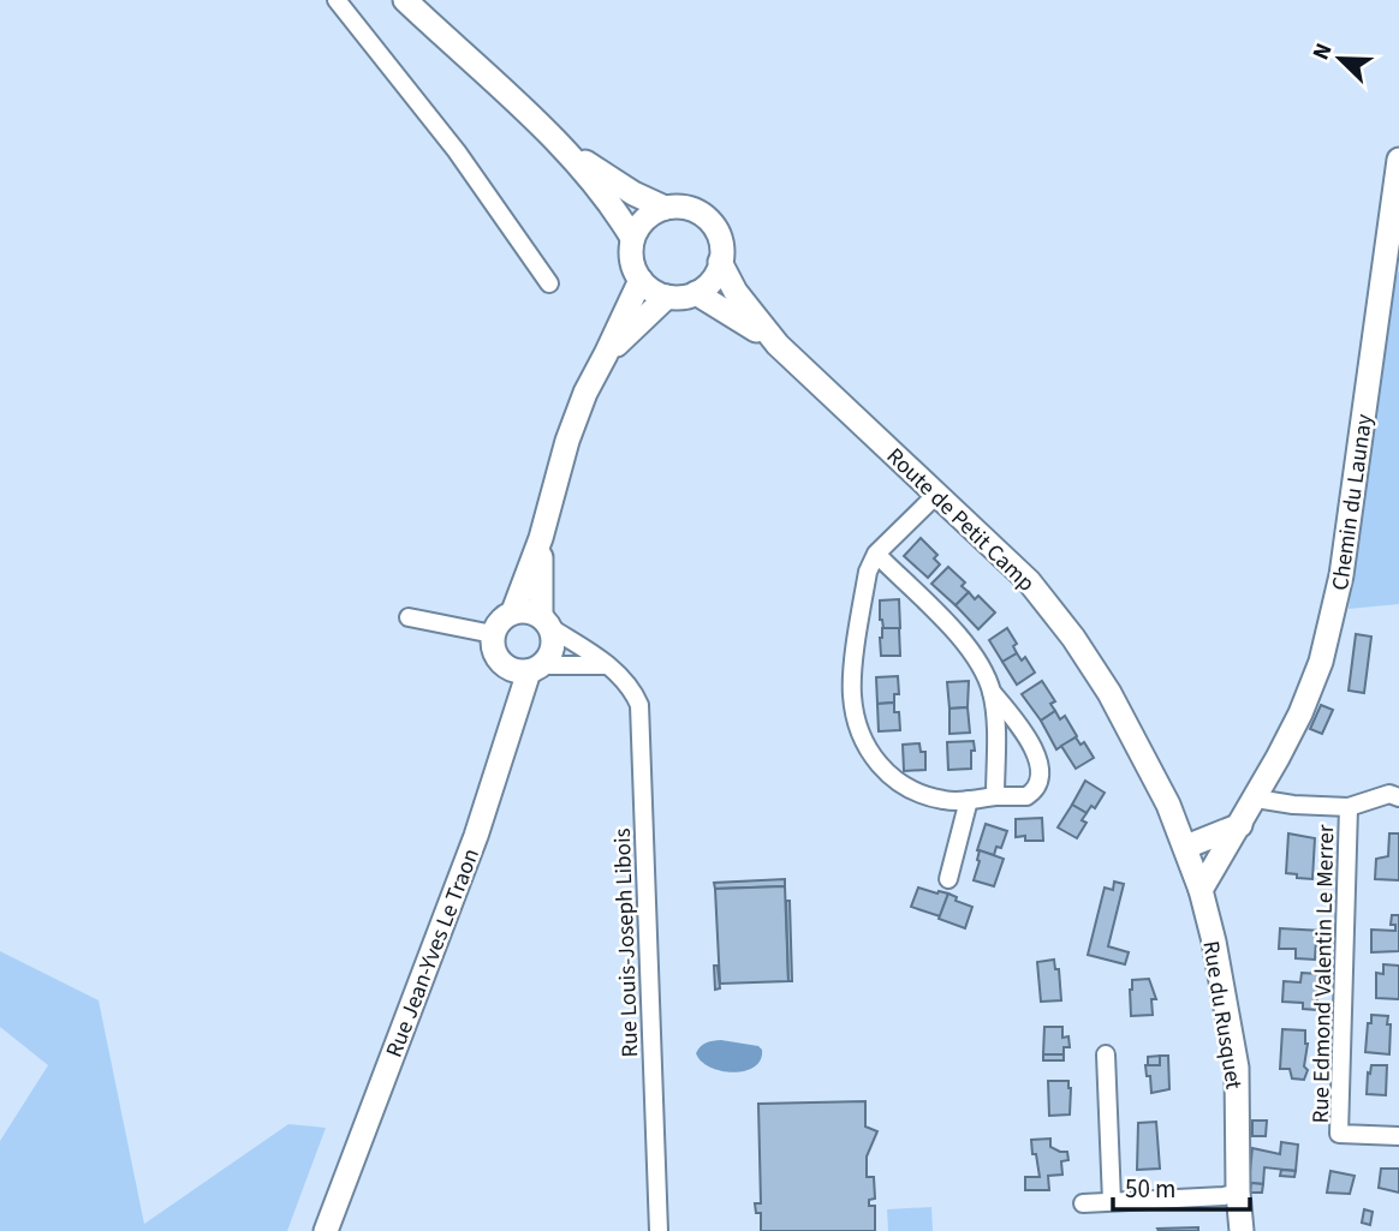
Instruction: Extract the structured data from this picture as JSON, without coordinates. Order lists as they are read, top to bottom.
{
  "streets": {
    "main road": [
      "Chemin du Launay",
      "Route de Petit Camp",
      "Rue Jean-Yves Le Traon",
      "Rue du Rusquet"
    ],
    "street": ["Rue Louis-Joseph Libois", "Rue Edmond Valentin Le Merrer"]
  },
  "crossings": [
    ["Chemin du Launay", "Rue du Rusquet"],
    ["Route de Petit Camp", "Rue du Rusquet"],
    ["Rue Louis-Joseph Libois", "Rue Jean-Yves Le Traon"]
  ],
  "scale_bar": "50 m",
  "north": "top left"
}
